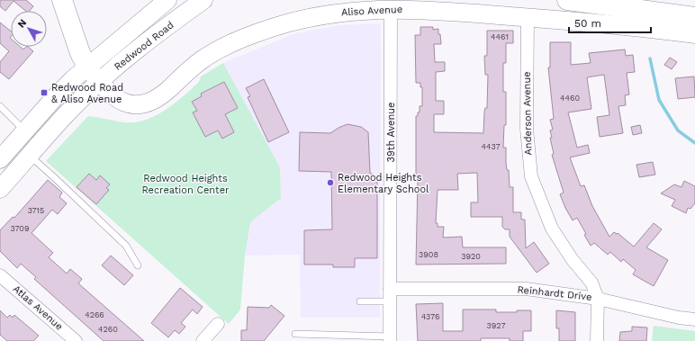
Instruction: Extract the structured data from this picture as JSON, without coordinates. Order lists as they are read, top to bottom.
{
  "streets": {
    "main road": ["Aliso Avenue", "Redwood Road"],
    "street": [
      "Anderson Avenue",
      "39th Avenue",
      "Reinhardt Drive",
      "Atlas Avenue"
    ]
  },
  "crossings": [
    ["Aliso Avenue", "Redwood Road"],
    ["Aliso Avenue", "Anderson Avenue"],
    ["Aliso Avenue", "39th Avenue"],
    ["Anderson Avenue", "Reinhardt Drive"],
    ["39th Avenue", "Reinhardt Drive"]
  ],
  "parks": ["Redwood Heights Recreation Center"],
  "places": {
    "transit": ["Redwood Road & Aliso Avenue"],
    "other": ["Redwood Heights Elementary School"]
  },
  "house_numbers": [
    "4461",
    "4460",
    "4437",
    "3715",
    "3709",
    "3908",
    "3920",
    "4266",
    "4376",
    "3927",
    "4260"
  ],
  "scale_bar": "50 m",
  "north": "top left"
}
